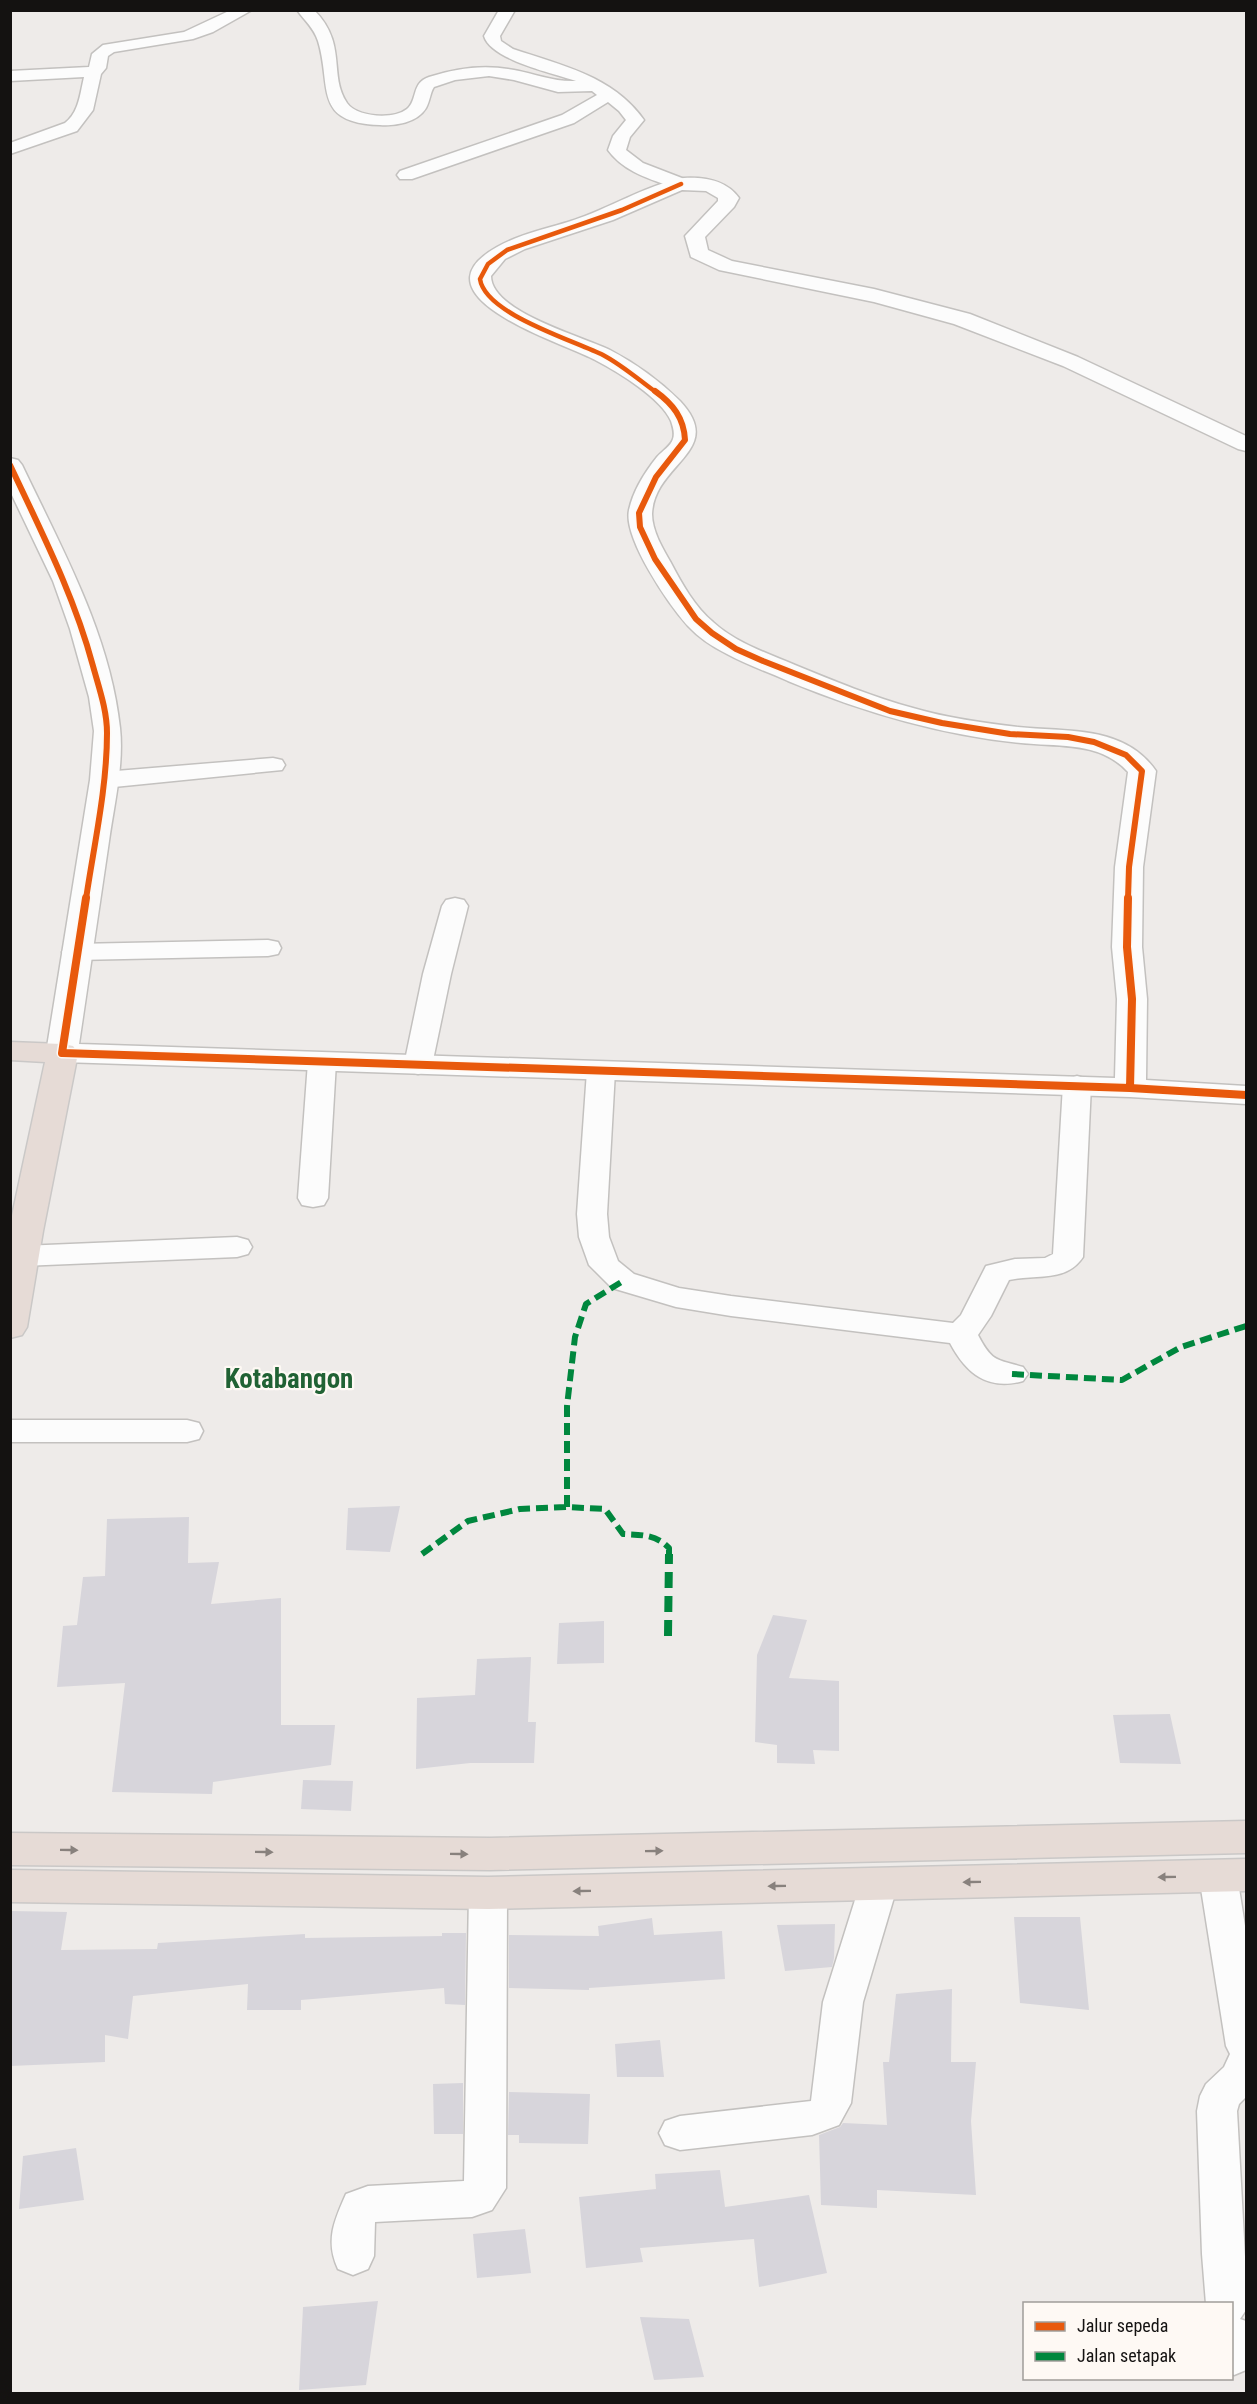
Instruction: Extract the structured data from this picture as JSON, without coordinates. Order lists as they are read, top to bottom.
{
  "districts": ["Kotabangon"],
  "legend": ["Jalur sepeda", "Jalan setapak"]
}
